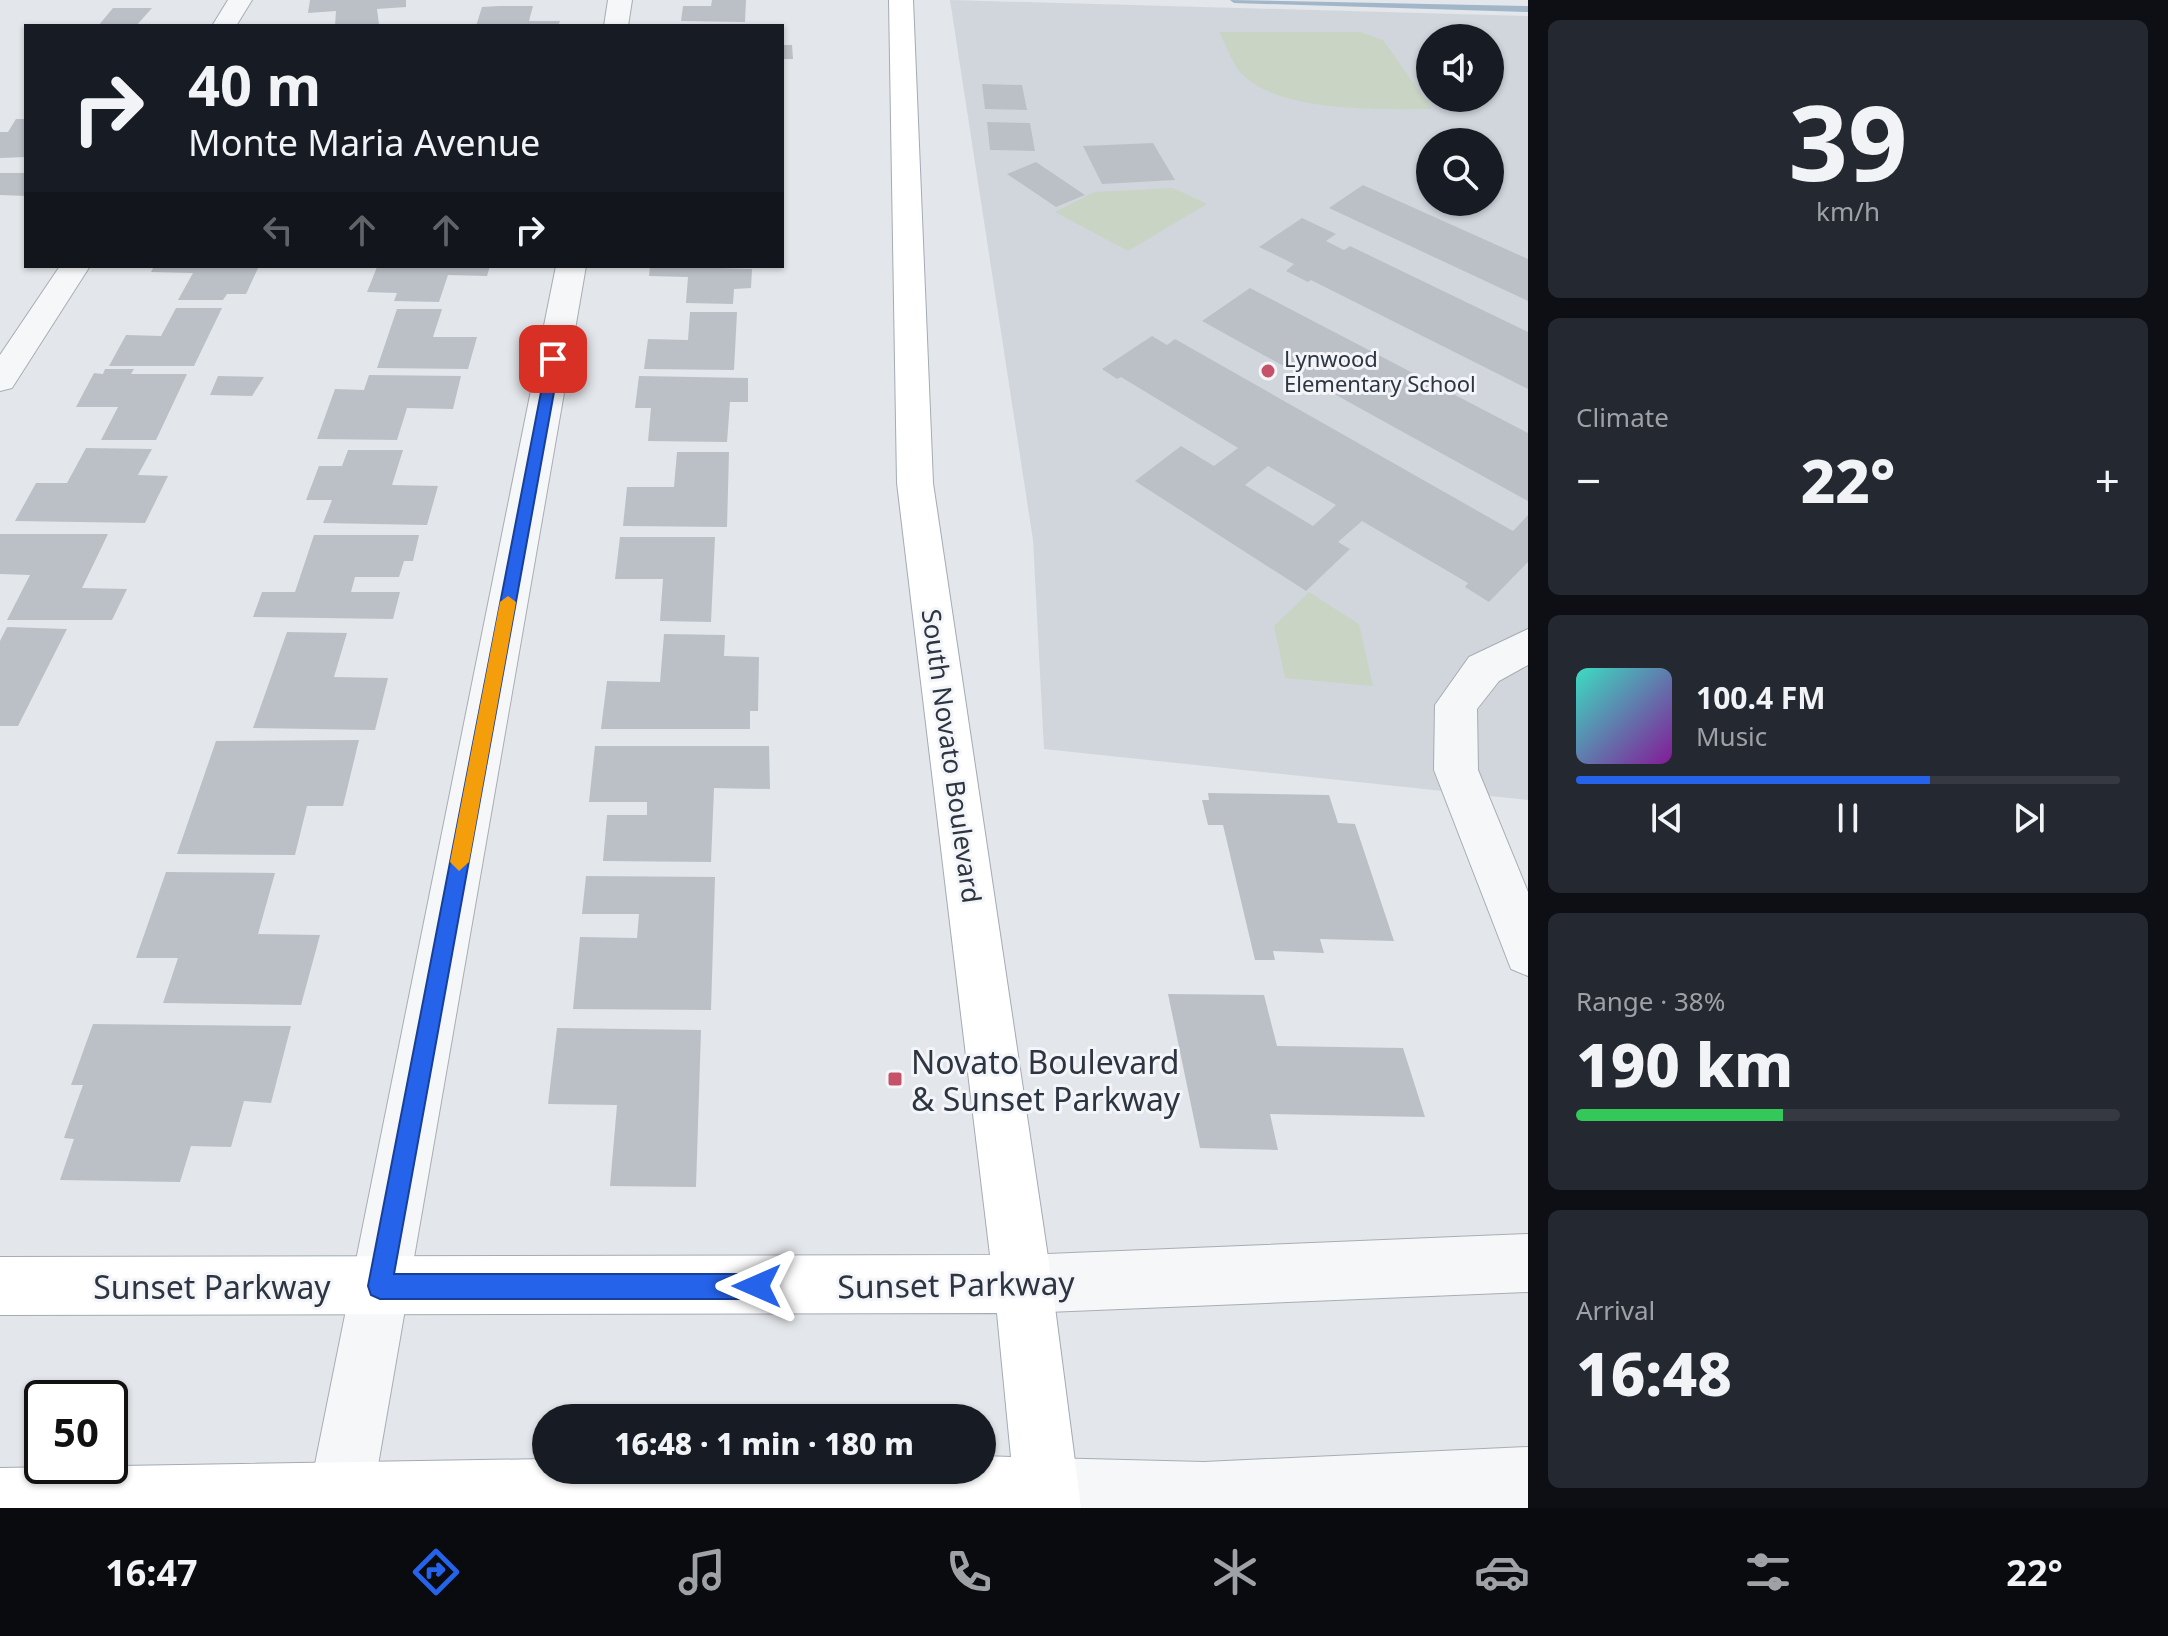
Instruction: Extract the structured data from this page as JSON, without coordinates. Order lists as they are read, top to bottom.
{
  "streets": {
    "main road": ["South Novato Boulevard", "Sunset Parkway"]
  },
  "crossings": [
    ["South Novato Boulevard", "Sunset Parkway"]
  ],
  "places": {
    "other": ["Lynwood Elementary School"],
    "transit": ["Novato Boulevard & Sunset Parkway"]
  },
  "page": {
    "tile": [
      ["39", "km/h"],
      "Climate",
      ["Range · 38%", "190 km"],
      ["Arrival", "16:48"]
    ],
    "turn": ["40 m", "Monte Maria Avenue"],
    "heat": ["−", "22°", "+"],
    "song": ["100.4 FM", "Music"],
    "limit": "50",
    "trip": "16:48 · 1 min · 180 m",
    "tabs": ["16:47", "22°"]
  }
}
